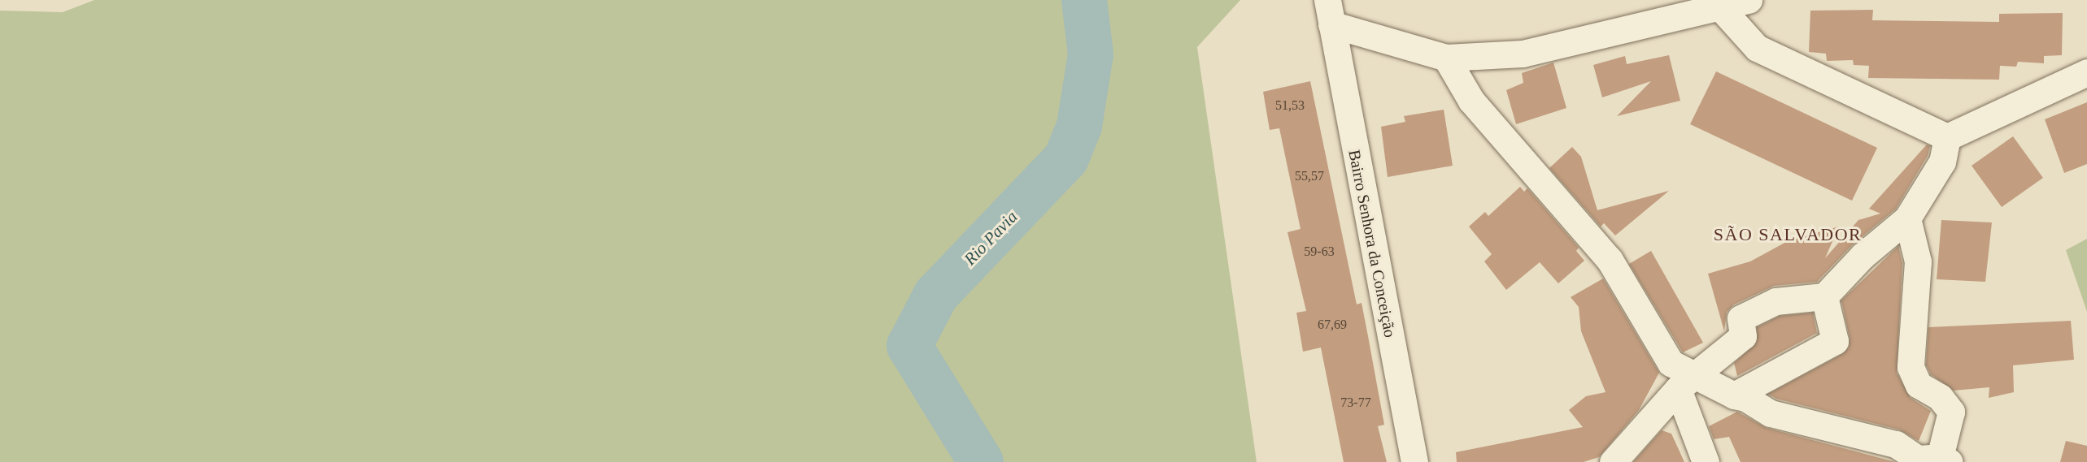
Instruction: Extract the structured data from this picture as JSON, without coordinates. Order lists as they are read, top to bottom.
{
  "streets": {
    "street": ["Bairro Senhora da Conceição"]
  },
  "districts": ["SÃO SALVADOR"],
  "water": ["Rio Pavia"],
  "house_numbers": [
    "51,53",
    "55,57",
    "59-63",
    "67,69",
    "73-77"
  ]
}
